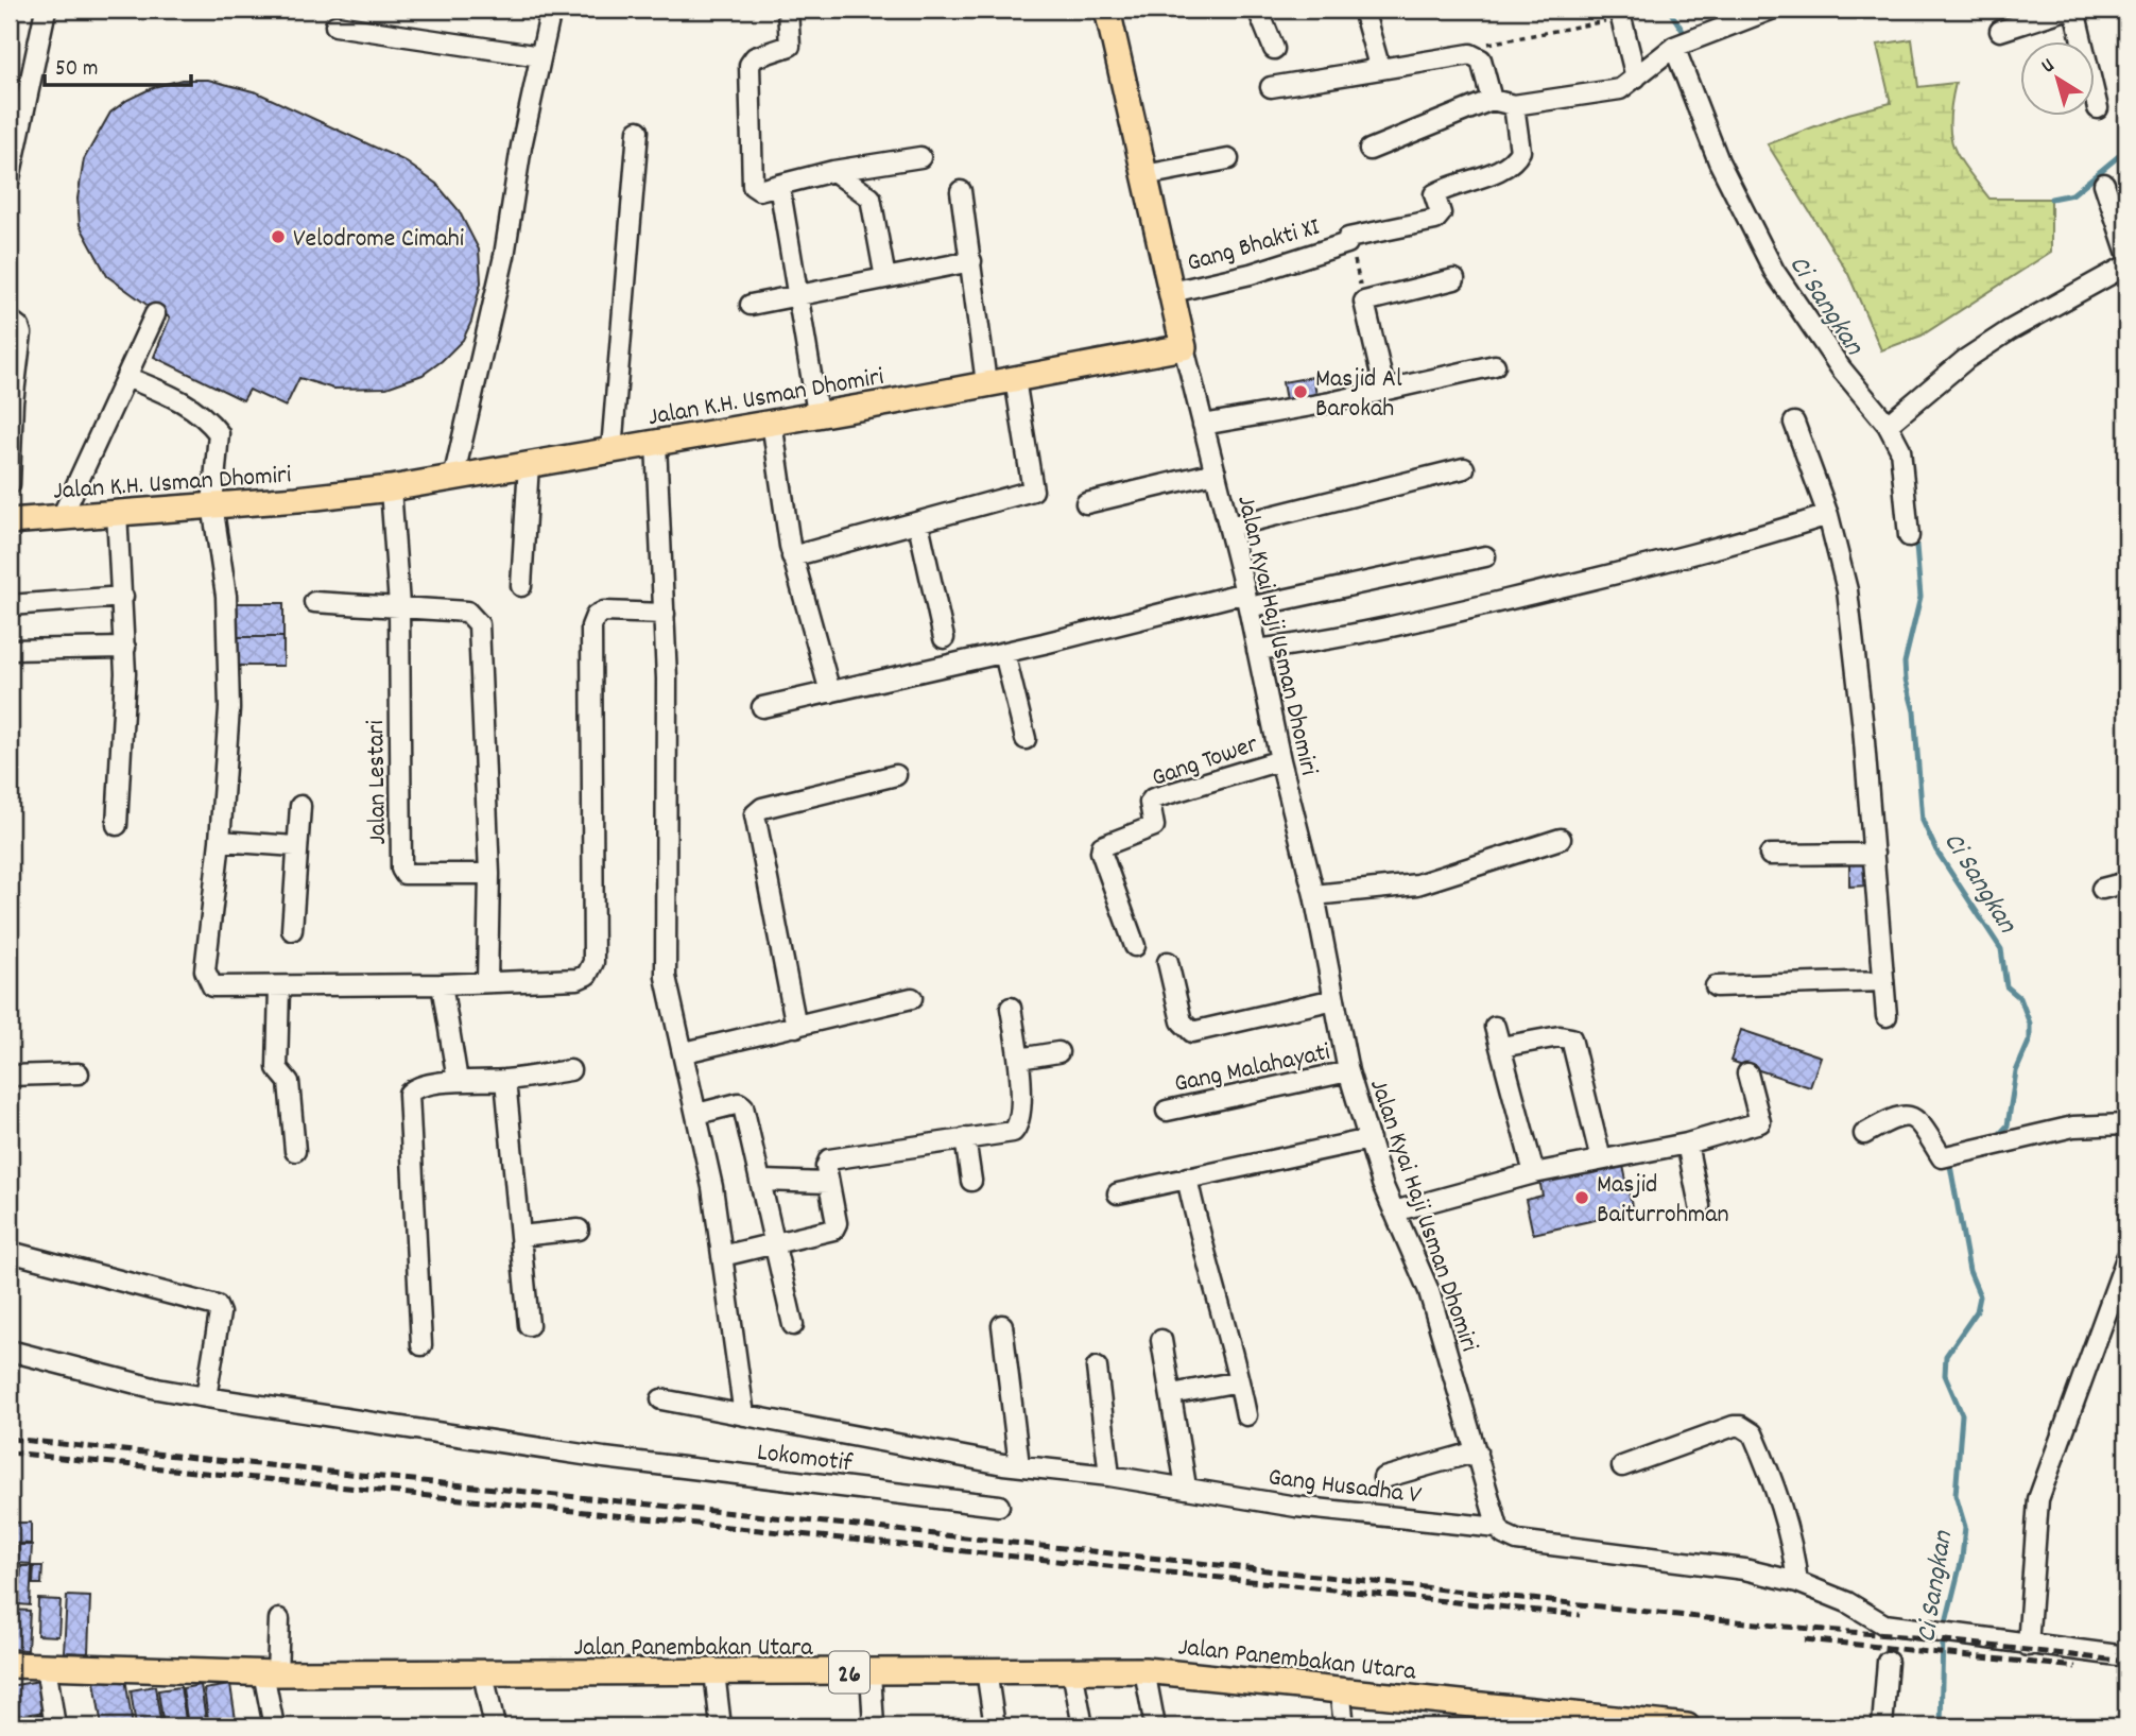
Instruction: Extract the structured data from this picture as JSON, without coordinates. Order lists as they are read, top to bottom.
{
  "streets": {
    "main road": ["Jalan K.H. Usman Dhomiri", "Jalan Panembakan Utara", "26"],
    "street": [
      "Gang Bhakti XI",
      "Jalan Kyai Haji Usman Dhomiri",
      "Gang Tower",
      "Jalan Lestari",
      "Gang Malahayati",
      "Lokomotif",
      "Gang Husadha V"
    ]
  },
  "crossings": [
    ["Jalan K.H. Usman Dhomiri", "Jalan Kyai Haji Usman Dhomiri"],
    ["Jalan Kyai Haji Usman Dhomiri", "Gang Tower"],
    ["Jalan Kyai Haji Usman Dhomiri", "Gang Malahayati"],
    ["Jalan Kyai Haji Usman Dhomiri", "Gang Husadha V"]
  ],
  "water": ["Ci Sangkan"],
  "places": ["Velodrome Cimahi", "Masjid Al Barokah", "Masjid Baiturrohman"],
  "scale_bar": "50 m",
  "north": "top left"
}
